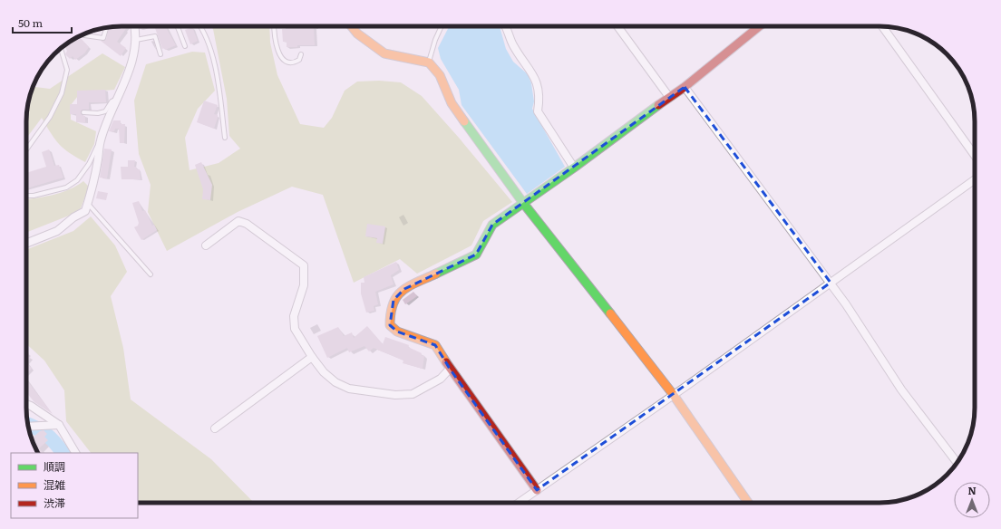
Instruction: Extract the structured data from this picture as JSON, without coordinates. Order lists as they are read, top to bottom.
{
  "legend": ["順調", "混雑", "渋滞"],
  "scale_bar": "50 m",
  "north": "top"
}
